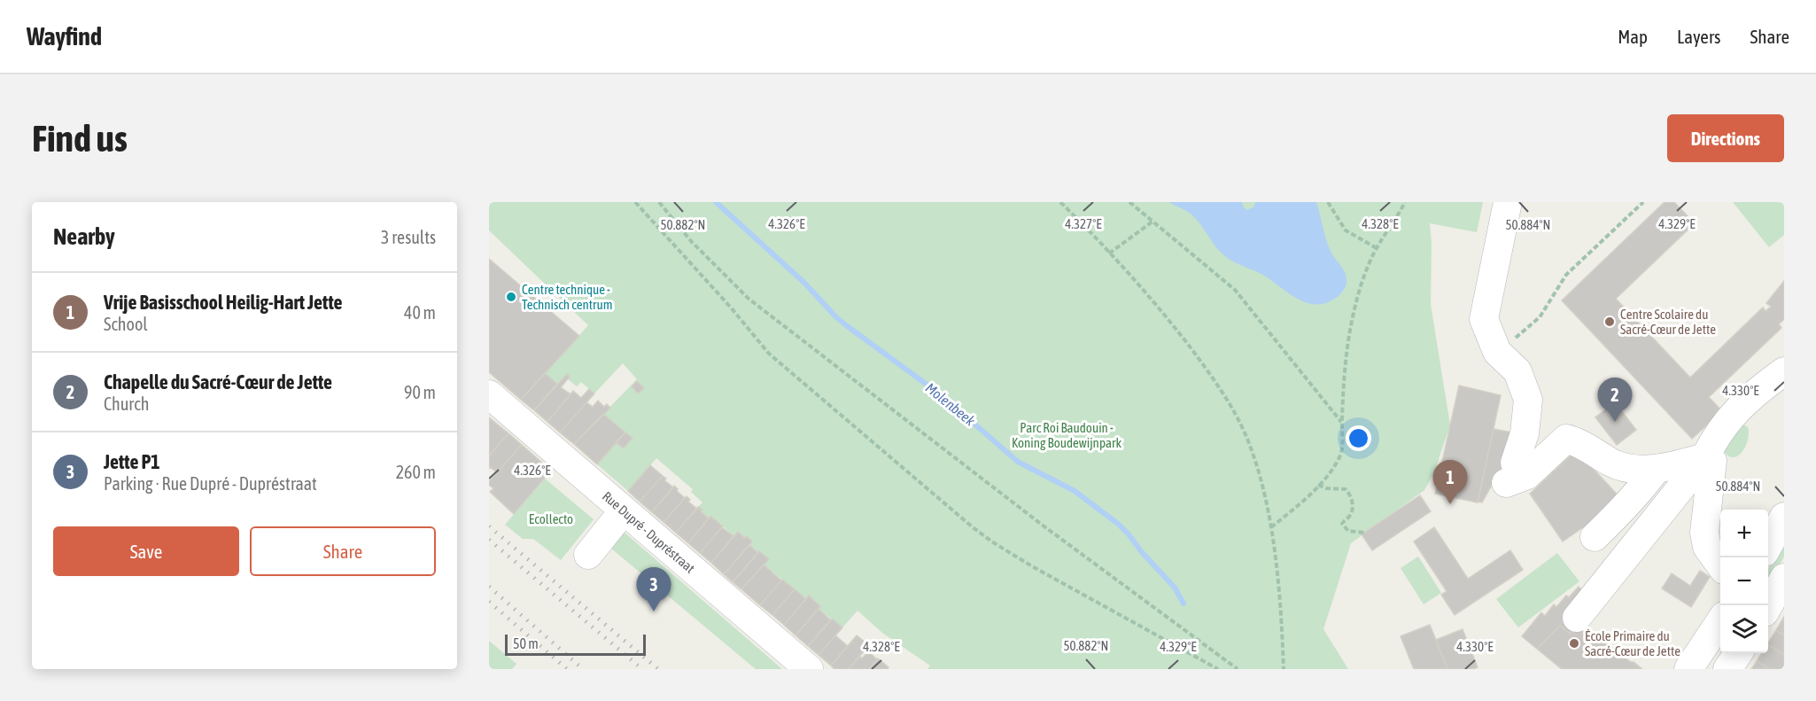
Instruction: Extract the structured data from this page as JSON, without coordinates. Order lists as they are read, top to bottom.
{
  "streets": {
    "street": ["Rue Dupré - Dupréstraat"]
  },
  "water": ["Molenbeek"],
  "parks": ["Parc Roi Baudouin - Koning Boudewijnpark", "Ecollecto"],
  "places": ["Centre technique - Technisch centrum", "Centre Scolaire du Sacré-Cœur de Jette", "École Primaire du Sacré-Cœur de Jette"],
  "scale_bar": "50 m",
  "page": {
    "header": "Wayfind",
    "nav": ["Map", "Layers", "Share"],
    "buttons": [
      "Directions",
      ["Save", "Share"]
    ],
    "title": "Find us",
    "heading": ["Nearby", "3 results"],
    "list": [
      {
        "mark": "1",
        "name": "Vrije Basisschool Heilig-Hart Jette",
        "note": "School",
        "value": "40 m"
      },
      {
        "mark": "2",
        "name": "Chapelle du Sacré-Cœur de Jette",
        "note": "Church",
        "value": "90 m"
      },
      {
        "mark": "3",
        "name": "Jette P1",
        "note": "Parking · Rue Dupré - Dupréstraat",
        "value": "260 m"
      }
    ],
    "pins": ["2", "1", "3"],
    "map_buttons": ["+", "−"],
    "scale": "50 m"
  },
  "coordinates": [
    "4.326°E",
    "4.327°E",
    "4.328°E",
    "4.329°E",
    "50.882°N",
    "50.884°N",
    "4.330°E"
  ]
}
